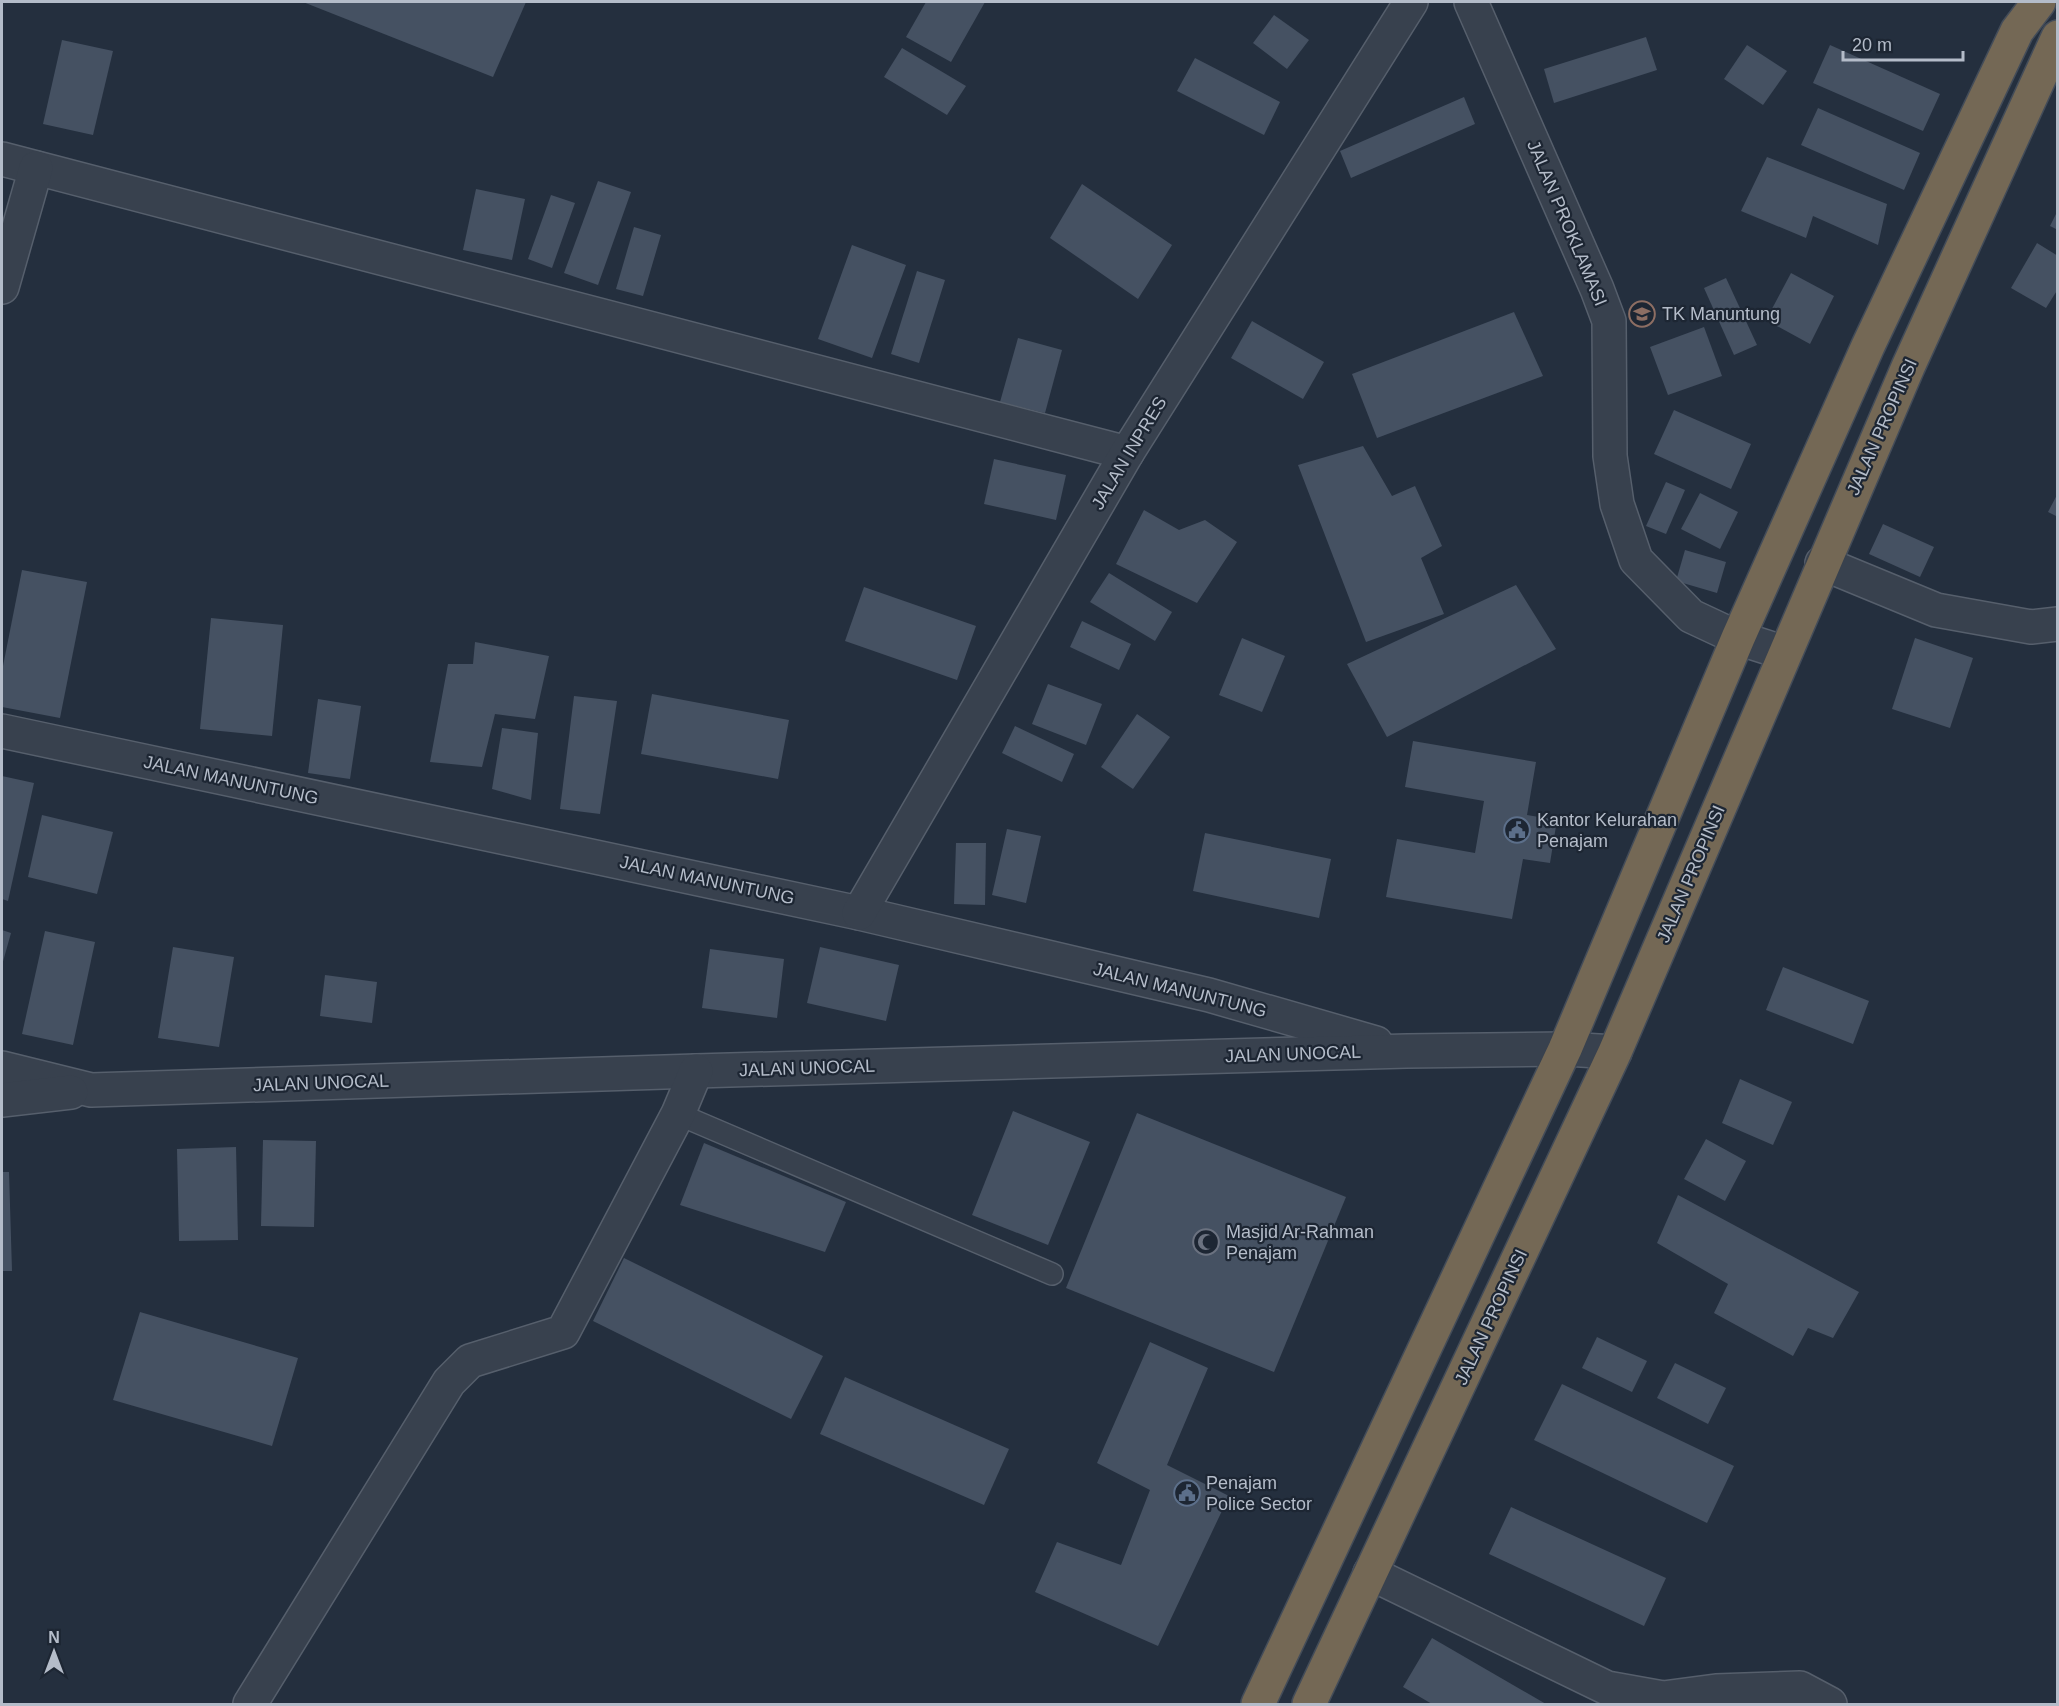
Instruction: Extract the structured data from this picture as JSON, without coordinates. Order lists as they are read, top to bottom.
{
  "streets": {
    "highway": ["JALAN PROPINSI"],
    "street": [
      "JALAN PROKLAMASI",
      "JALAN INPRES",
      "JALAN MANUNTUNG",
      "JALAN UNOCAL"
    ]
  },
  "crossings": [
    ["JALAN PROKLAMASI", "JALAN PROPINSI"],
    ["JALAN PROPINSI", "JALAN UNOCAL"],
    ["JALAN INPRES", "JALAN MANUNTUNG"],
    ["JALAN MANUNTUNG", "JALAN UNOCAL"]
  ],
  "places": {
    "school or university": ["TK Manuntung"],
    "public building": ["Kantor Kelurahan Penajam", "Penajam Police Sector"],
    "mosque": ["Masjid Ar-Rahman Penajam"]
  },
  "scale_bar": "20 m",
  "north": "top"
}
